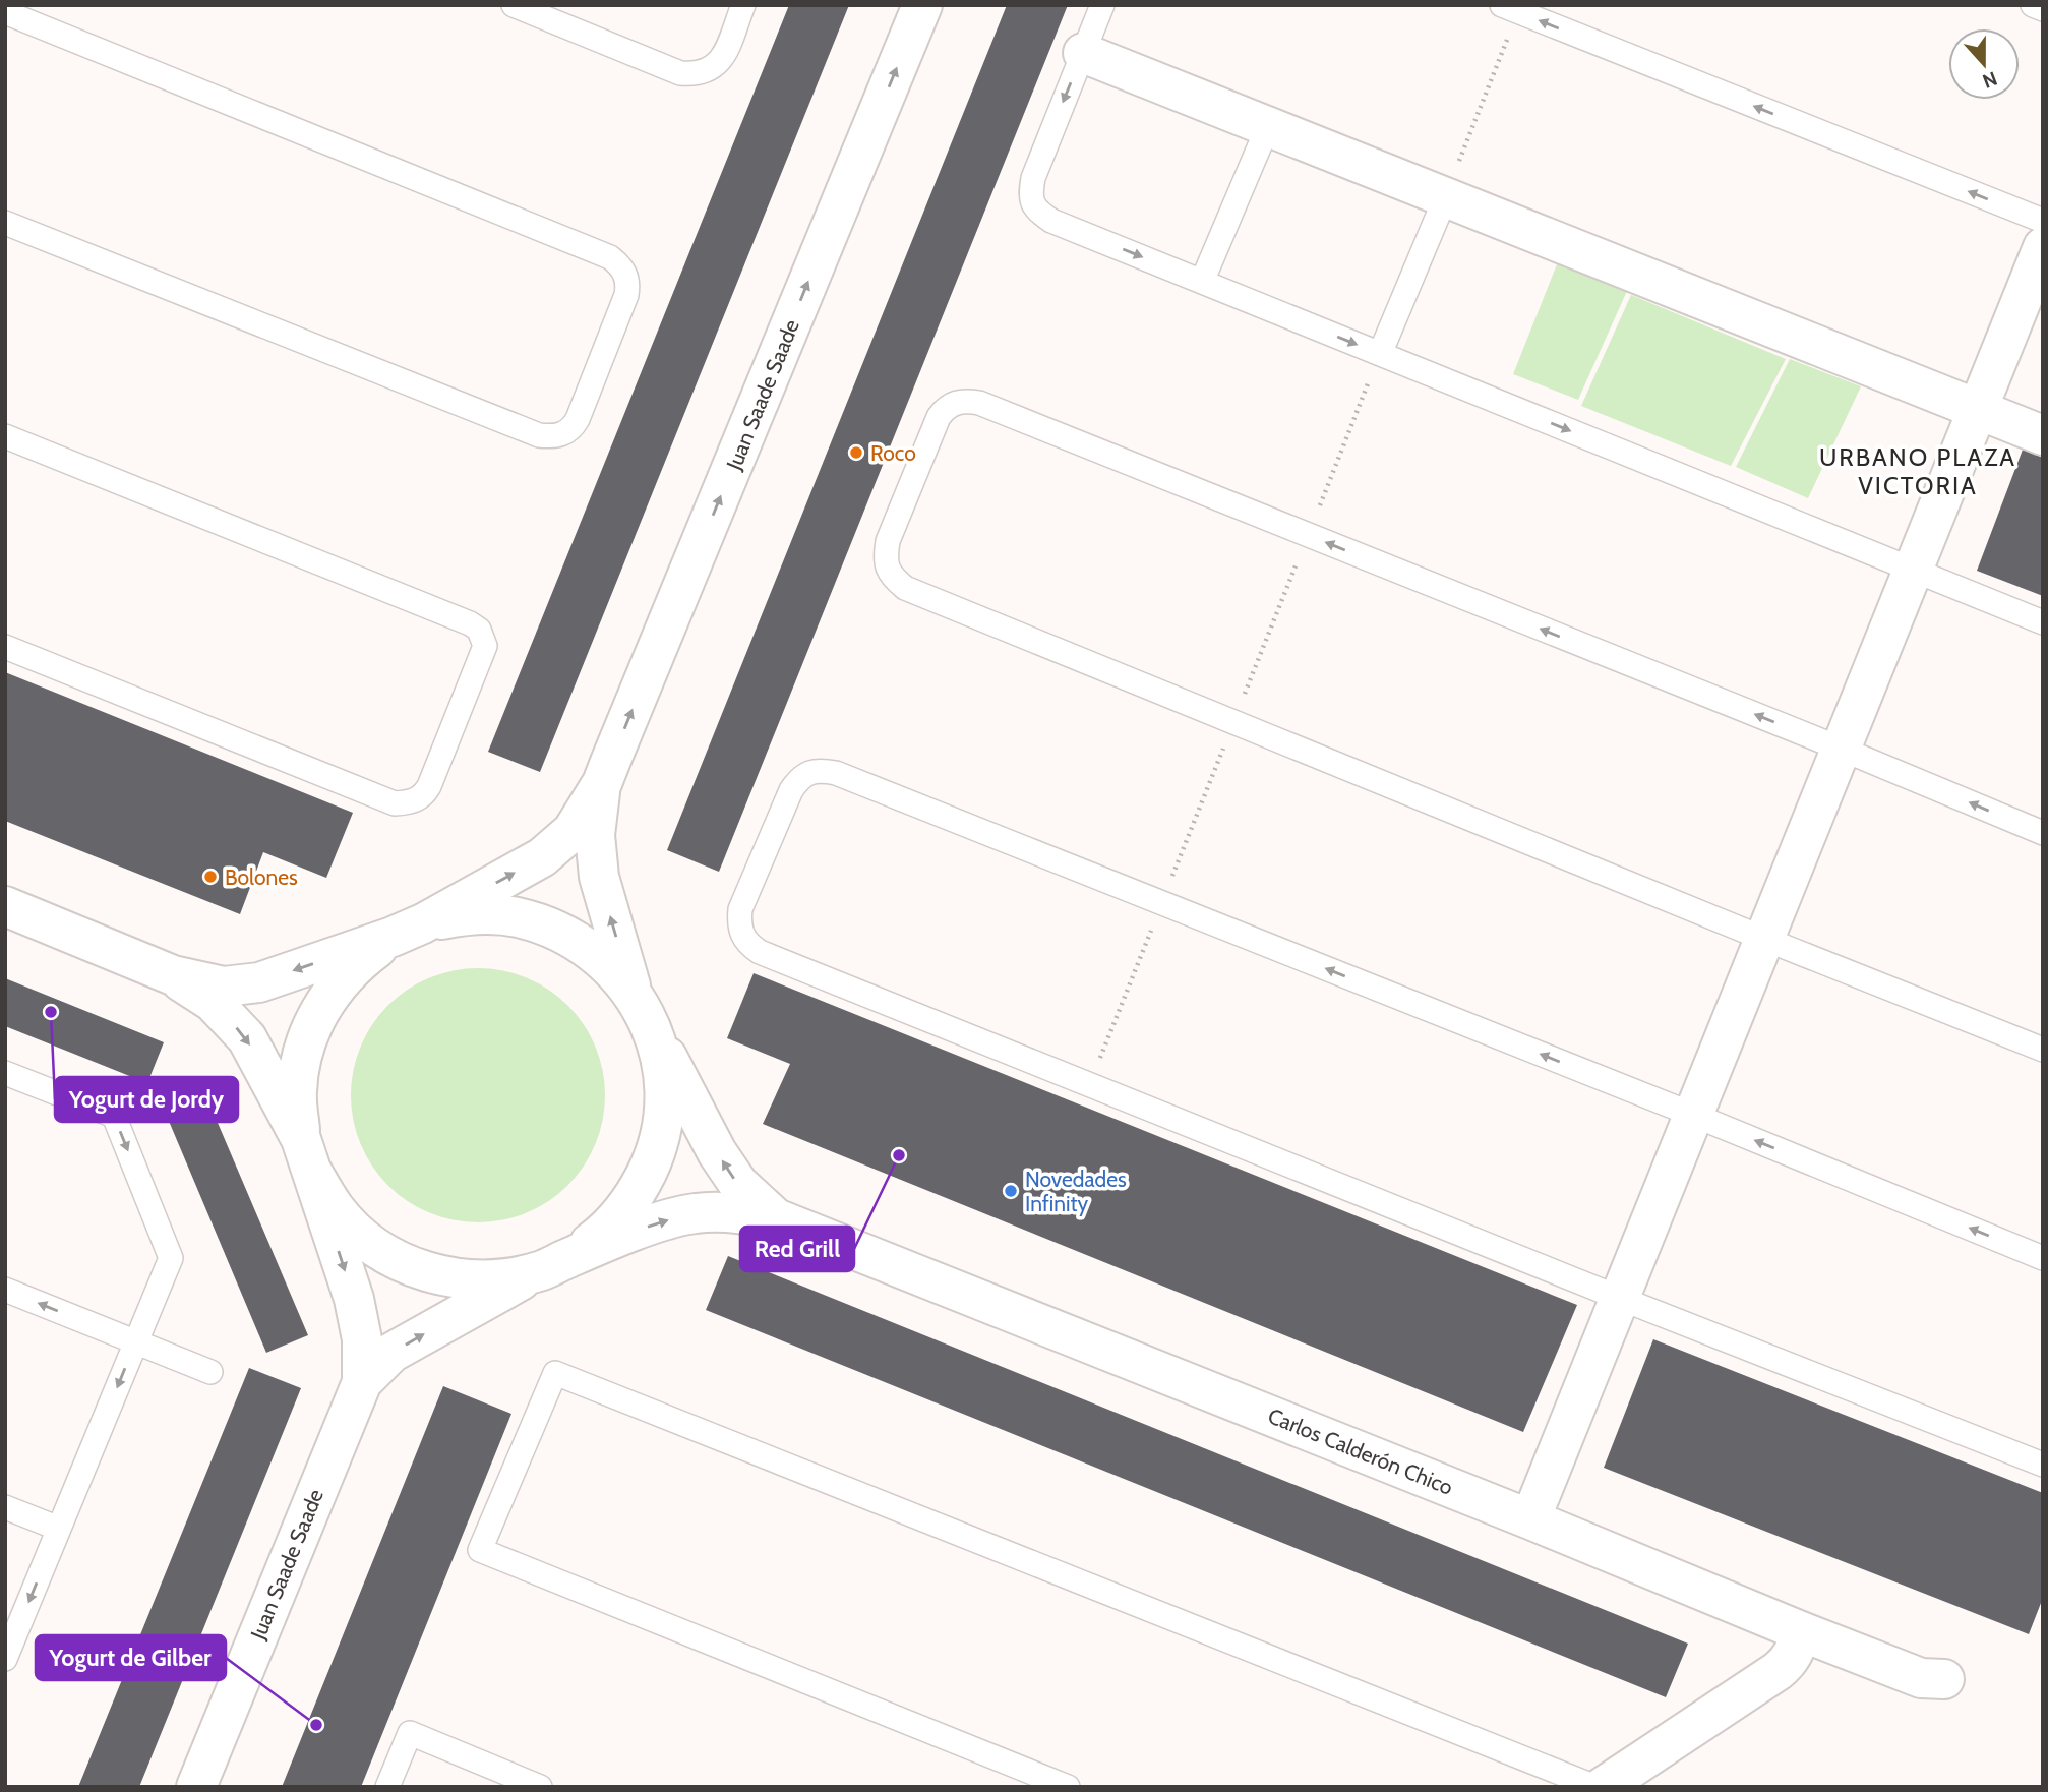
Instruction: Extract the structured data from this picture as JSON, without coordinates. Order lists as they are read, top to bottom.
{
  "streets": {
    "street": ["Juan Saade Saade", "Carlos Calderón Chico"]
  },
  "one_way": ["Juan Saade Saade"],
  "districts": ["URBANO PLAZA VICTORIA"],
  "places": [
    "Roco",
    "Bolones",
    "Yogurt de Jordy",
    "Red Grill",
    "Novedades Infinity",
    "Yogurt de Gilber"
  ],
  "north": "bottom"
}
